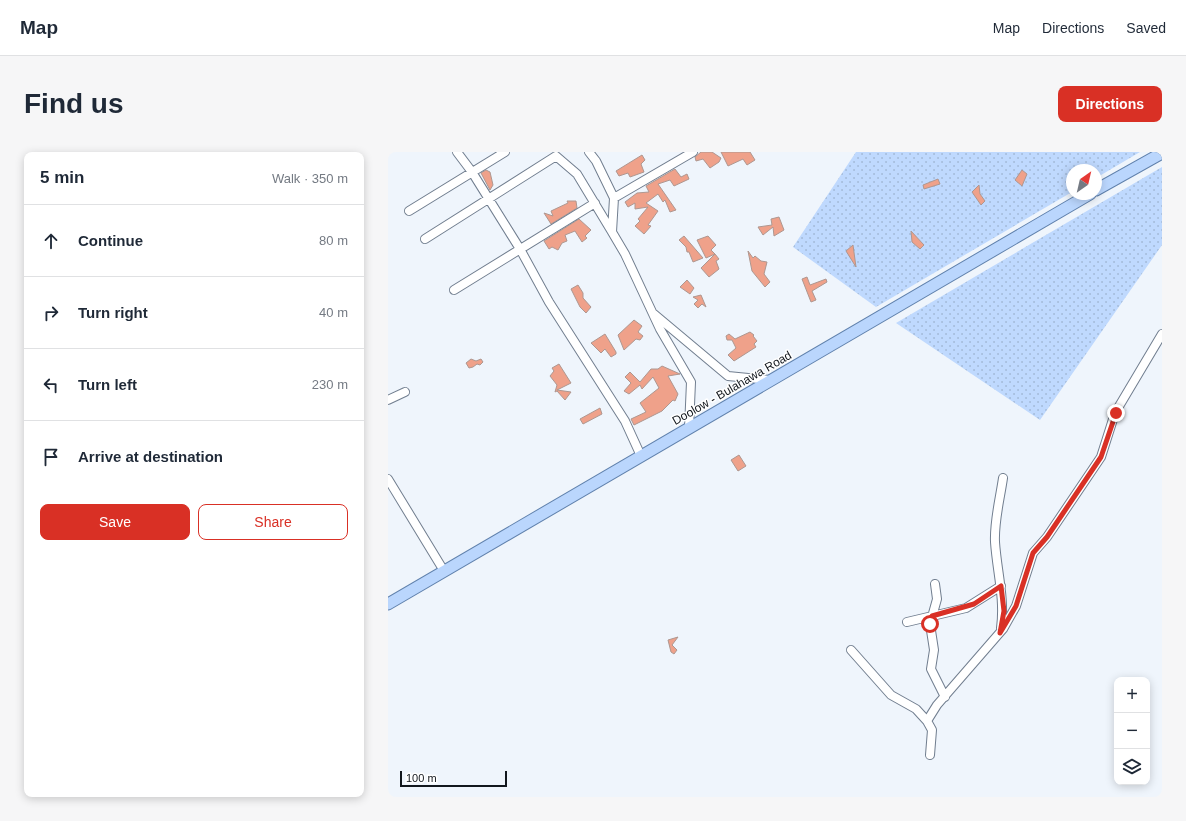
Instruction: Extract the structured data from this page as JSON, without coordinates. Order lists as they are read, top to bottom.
{
  "streets": {
    "main road": ["Doolow - Bulahawa Road"]
  },
  "scale_bar": "100 m",
  "north": "top right",
  "page": {
    "header": "Map",
    "nav": ["Map", "Directions", "Saved"],
    "buttons": [
      "Directions",
      ["Save", "Share"]
    ],
    "title": "Find us",
    "heading": ["5 min", "Walk · 350 m"],
    "list": [
      ["Continue", "80 m"],
      ["Turn right", "40 m"],
      ["Turn left", "230 m"],
      "Arrive at destination"
    ],
    "map_buttons": ["+", "−"],
    "scale": "100 m"
  }
}
